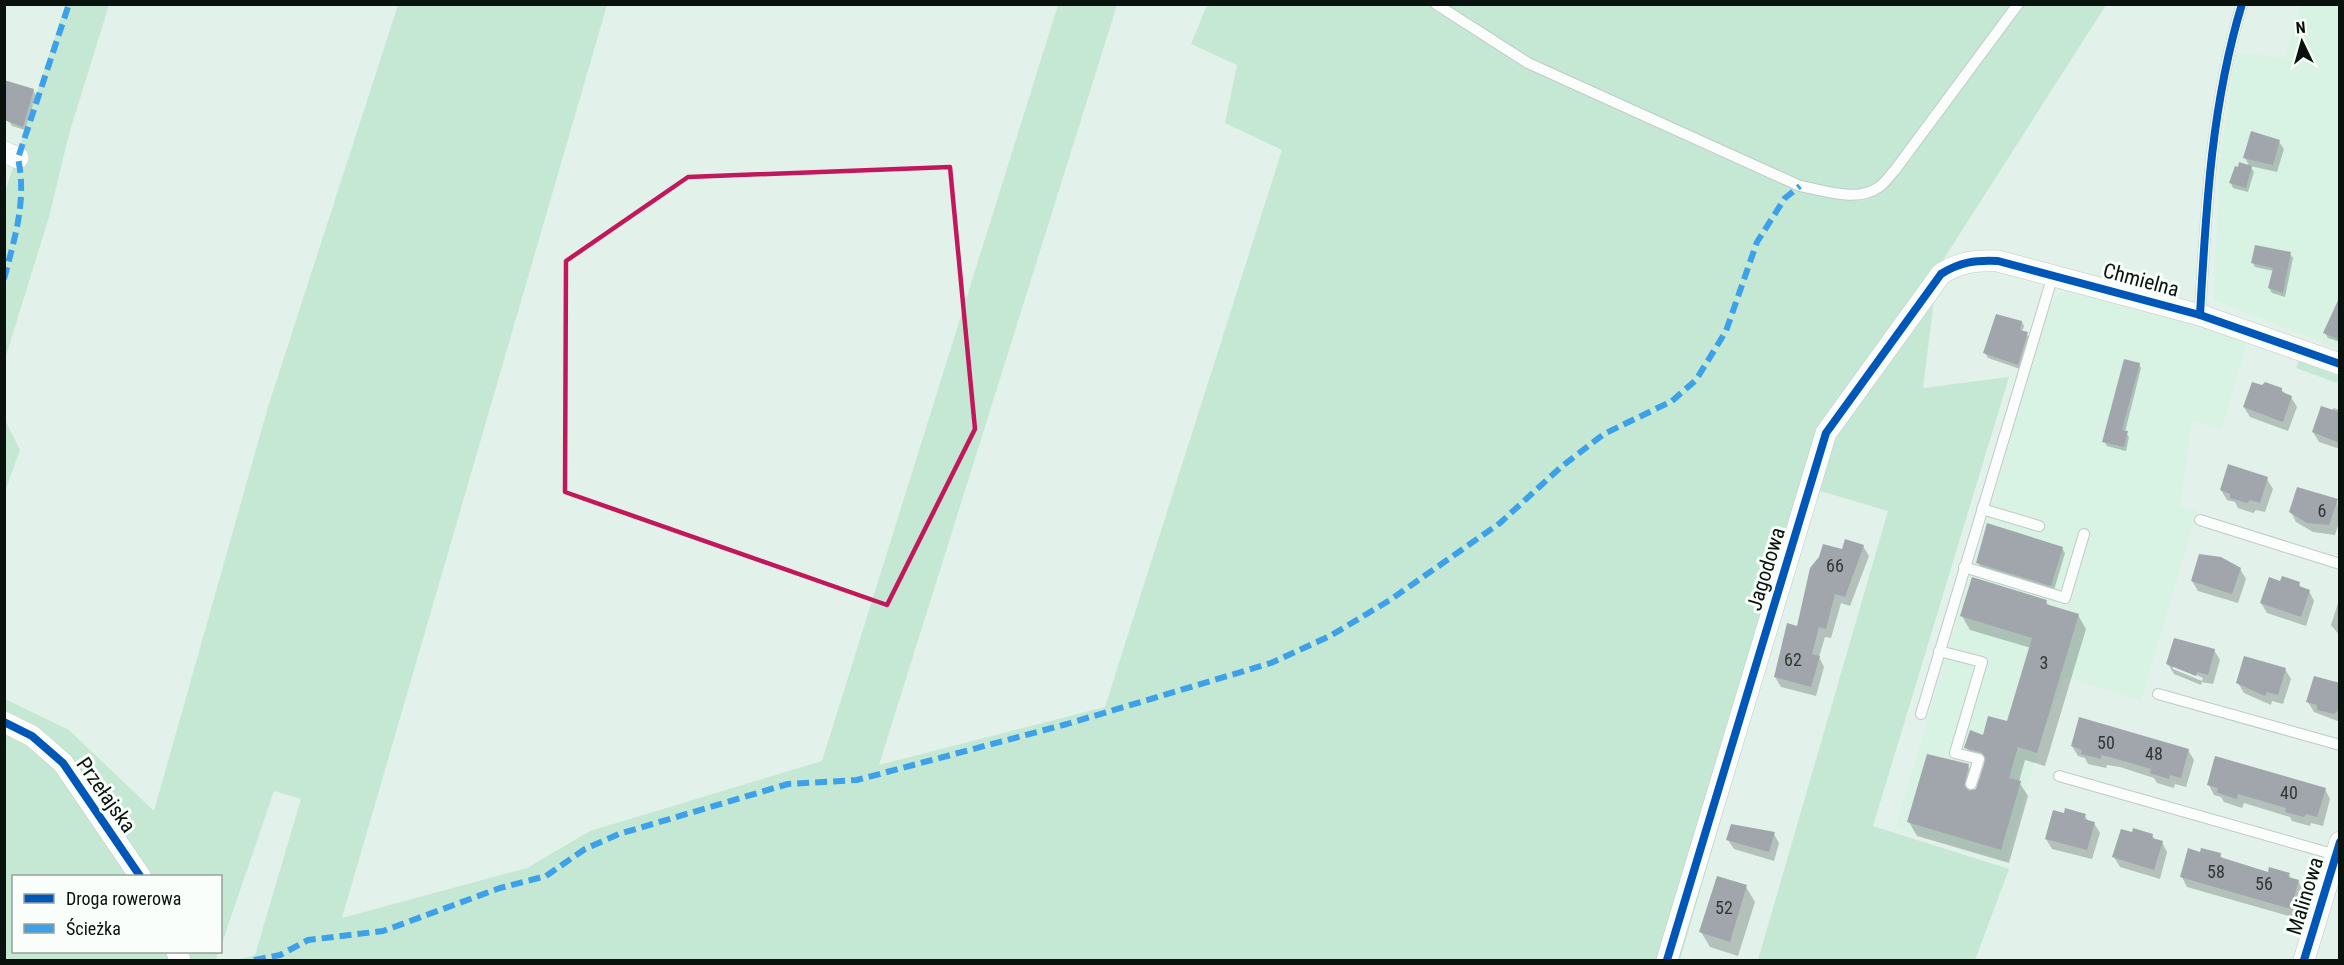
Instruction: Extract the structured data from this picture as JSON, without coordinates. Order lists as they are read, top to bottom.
{
  "streets": {
    "street": [
      "Chmielna",
      "Jagodowa",
      "Przełajska",
      "Malinowa"
    ]
  },
  "crossings": [
    ["Chmielna", "Jagodowa"]
  ],
  "house_numbers": [
    "6",
    "66",
    "62",
    "3",
    "50",
    "48",
    "40",
    "58",
    "56",
    "52"
  ],
  "legend": ["Droga rowerowa", "Ścieżka"],
  "north": "top"
}
